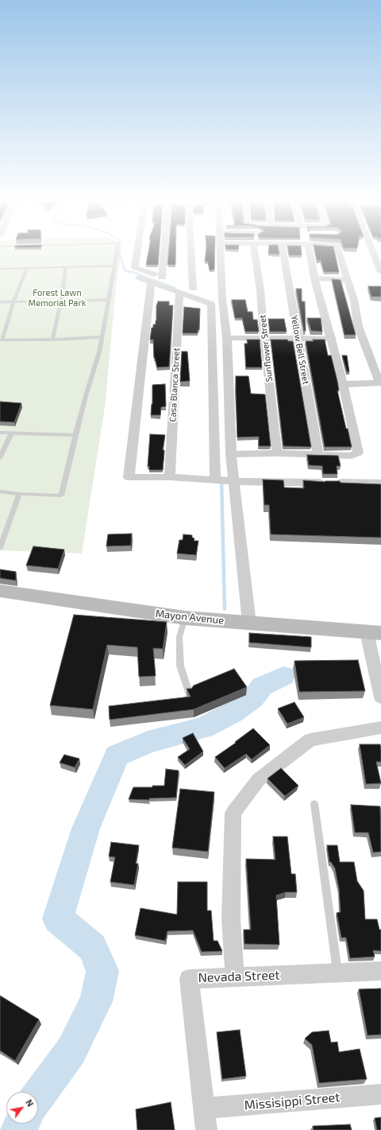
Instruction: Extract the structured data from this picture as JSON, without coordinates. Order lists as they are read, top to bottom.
{
  "streets": {
    "main road": ["Mayon Avenue"],
    "street": [
      "Sunflower Street",
      "Yellow Bell Street",
      "Casa Blanca Street",
      "Nevada Street",
      "Missisippi Street"
    ]
  },
  "crossings": [
    ["Nevada Street", "Missisippi Street"]
  ],
  "parks": ["Forest Lawn Memorial Park"],
  "north": "top right"
}
